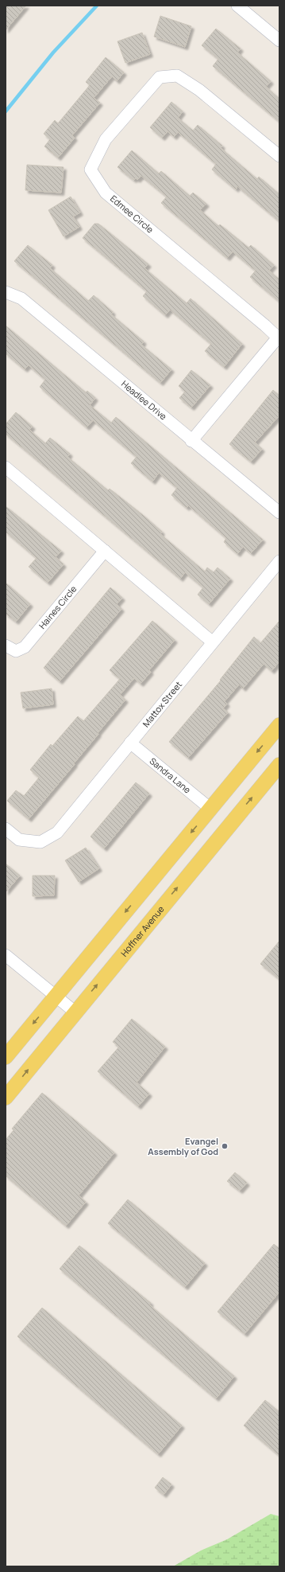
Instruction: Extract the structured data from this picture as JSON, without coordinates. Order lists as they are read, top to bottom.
{
  "streets": {
    "main road": ["Hoffner Avenue"],
    "street": [
      "Edmee Circle",
      "Headlee Drive",
      "Haines Circle",
      "Mattox Street",
      "Sandra Lane"
    ]
  },
  "crossings": [
    ["Edmee Circle", "Headlee Drive"],
    ["Mattox Street", "Sandra Lane"]
  ],
  "places": ["Evangel Assembly of God"]
}
